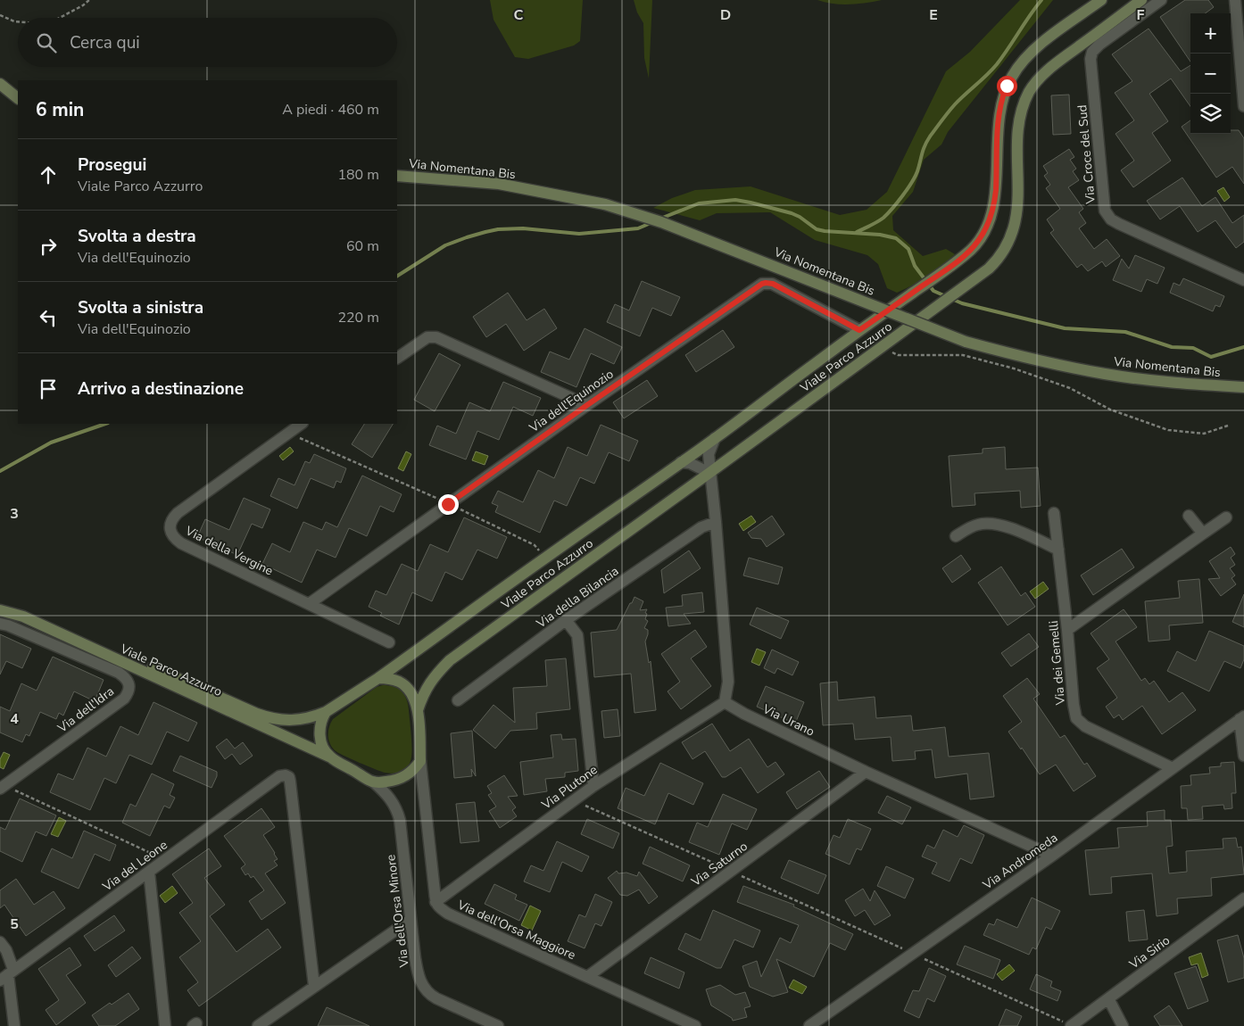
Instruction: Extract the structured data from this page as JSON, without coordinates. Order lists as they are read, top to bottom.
{
  "streets": {
    "street": [
      "Via Croce del Sud",
      "Via Nomentana Bis",
      "Viale Parco Azzurro",
      "Via dell'Equinozio",
      "Via della Vergine",
      "Via della Bilancia",
      "Via dei Gemelli",
      "Via dell'Idra",
      "Via Urano",
      "Via Plutone",
      "Via Andromeda",
      "Via Saturno",
      "Via del Leone",
      "Via dell'Orsa Minore",
      "Via dell'Orsa Maggiore",
      "Via Sirio"
    ]
  },
  "crossings": [
    ["Viale Parco Azzurro", "Via dell'Equinozio"],
    ["Viale Parco Azzurro", "Via dell'Orsa Minore"],
    ["Via dell'Equinozio", "Via della Vergine"],
    ["Via dei Gemelli", "Via Andromeda"],
    ["Via Urano", "Via Plutone"],
    ["Via Urano", "Via Andromeda"],
    ["Via Urano", "Via Saturno"],
    ["Via Plutone", "Via dell'Orsa Maggiore"],
    ["Via Saturno", "Via dell'Orsa Maggiore"]
  ],
  "page": {
    "map_buttons": ["+", "−"],
    "search": "Cerca qui",
    "heading": ["6 min", "A piedi · 460 m"],
    "list": [
      ["Prosegui", "Viale Parco Azzurro", "180 m"],
      ["Svolta a destra", "Via dell'Equinozio", "60 m"],
      ["Svolta a sinistra", "Via dell'Equinozio", "220 m"],
      "Arrivo a destinazione"
    ]
  },
  "grid": {
    "columns": [
      "C",
      "D",
      "E",
      "F"
    ],
    "rows": ["3", "4", "5"]
  }
}
